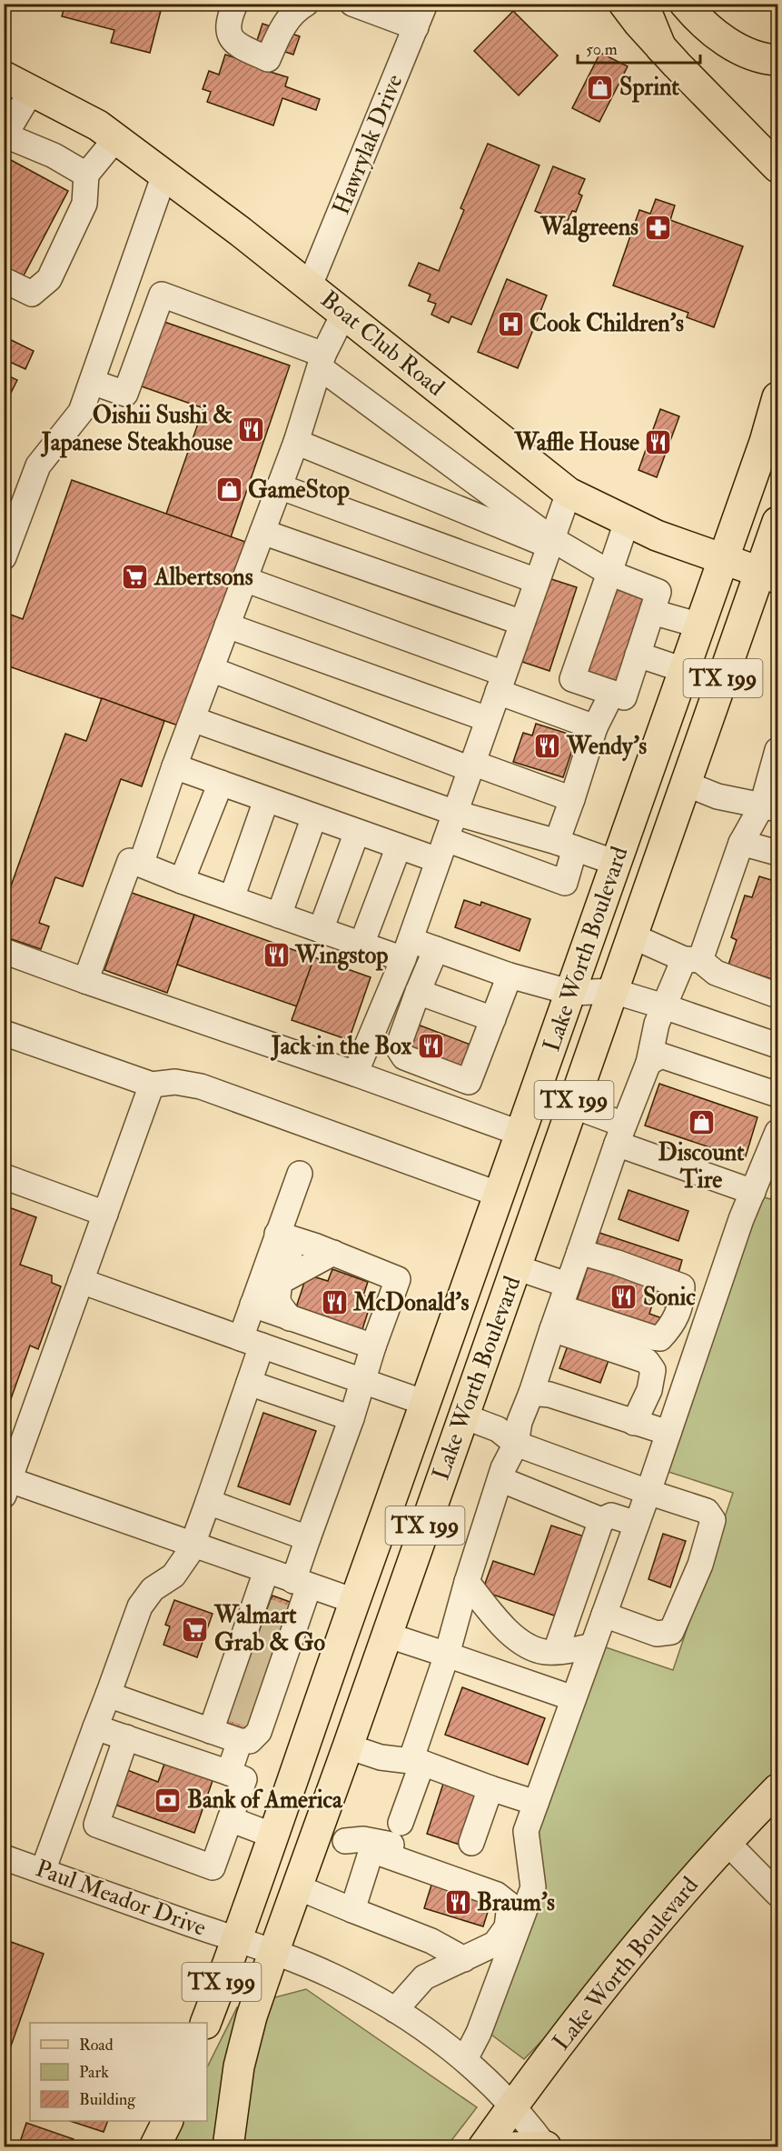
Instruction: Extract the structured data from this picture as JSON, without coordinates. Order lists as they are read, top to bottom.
{
  "streets": {
    "main road": ["Boat Club Road", "TX 199", "Lake Worth Boulevard"],
    "street": ["Hawrylak Drive", "Paul Meador Drive"]
  },
  "crossings": [
    ["Hawrylak Drive", "Boat Club Road"],
    ["Boat Club Road", "Lake Worth Boulevard"],
    ["Lake Worth Boulevard", "Paul Meador Drive"]
  ],
  "places": {
    "shop": ["Sprint", "GameStop", "Discount Tire"],
    "pharmacy": ["Walgreens"],
    "hospital": ["Cook Children's"],
    "restaurant": [
      "Oishii Sushi & Japanese Steakhouse",
      "Waffle House",
      "Wendy's",
      "Wingstop",
      "Jack in the Box",
      "Sonic",
      "McDonald's",
      "Braum's"
    ],
    "supermarket": ["Albertsons", "Walmart Grab & Go"],
    "bank": ["Bank of America"]
  },
  "legend": ["Road", "Park", "Building"],
  "scale_bar": "50 m"
}
